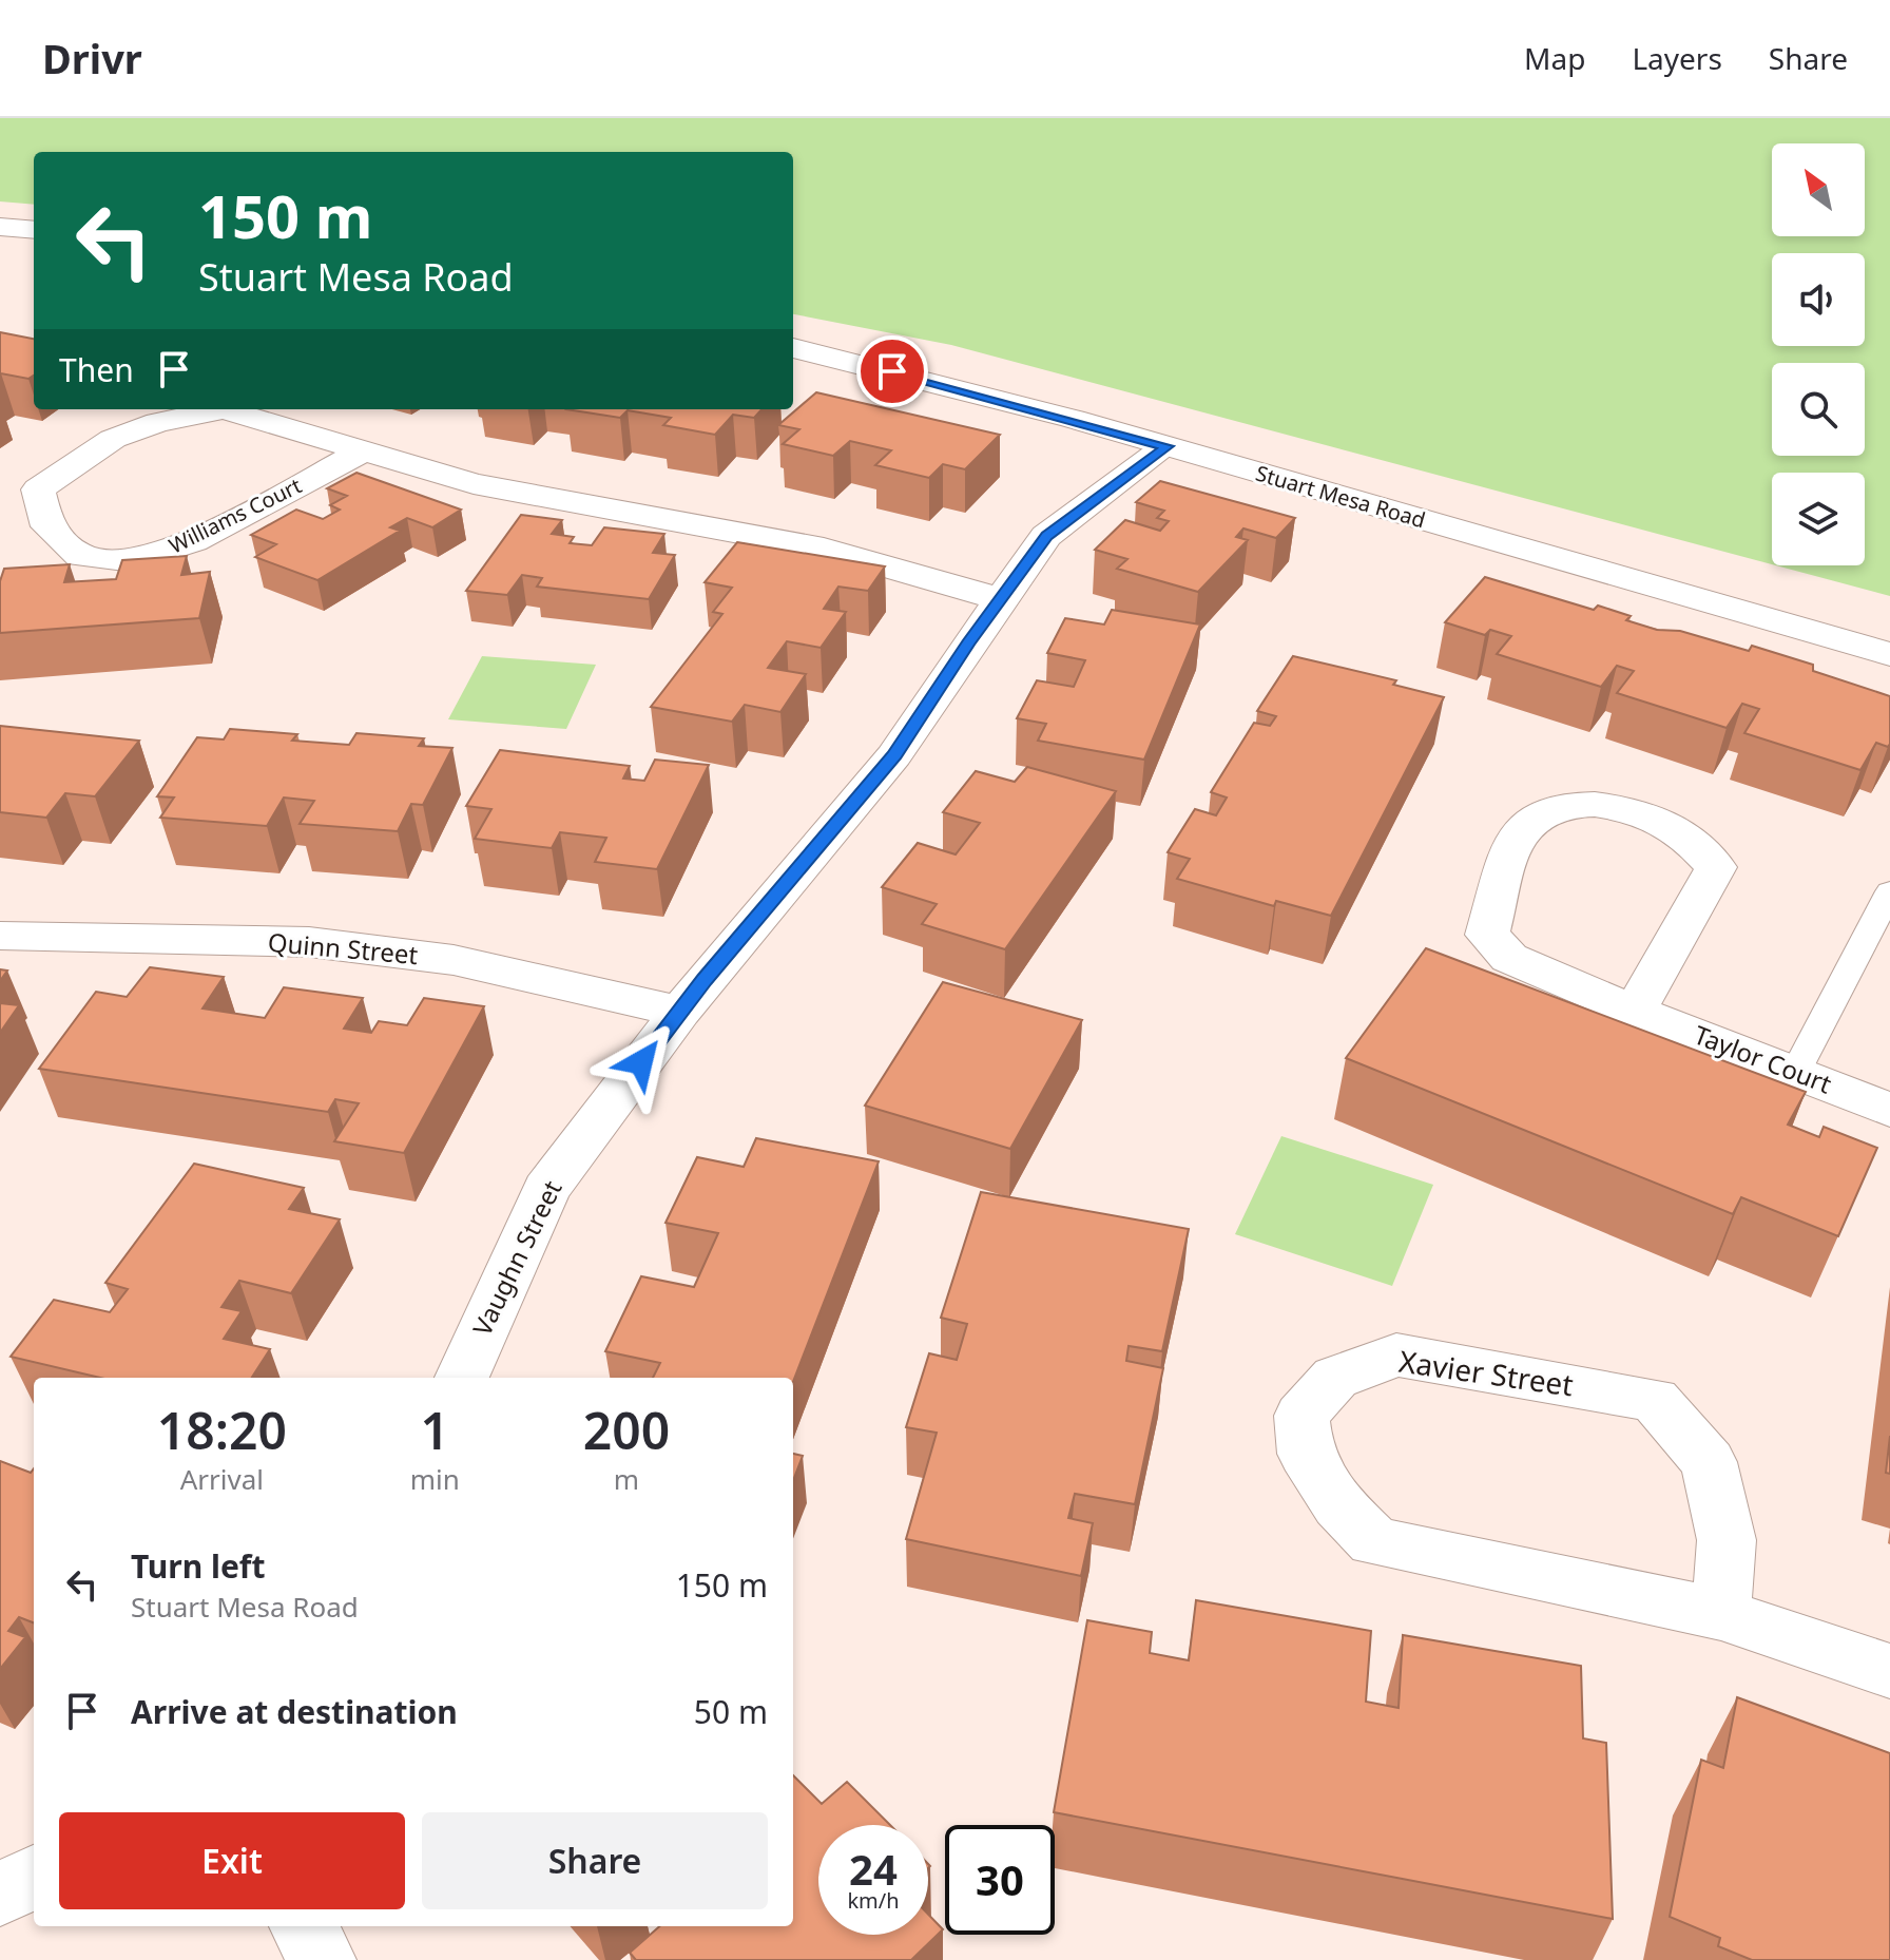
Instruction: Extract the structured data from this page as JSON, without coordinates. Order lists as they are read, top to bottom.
{
  "streets": {
    "street": [
      "Stuart Mesa Road",
      "Williams Court",
      "Quinn Street",
      "Taylor Court",
      "Vaughn Street",
      "Xavier Street"
    ]
  },
  "crossings": [
    ["Stuart Mesa Road", "Vaughn Street"],
    ["Williams Court", "Vaughn Street"],
    ["Quinn Street", "Vaughn Street"]
  ],
  "north": "top left",
  "page": {
    "header": "Drivr",
    "nav": ["Map", "Layers", "Share"],
    "turn": ["150 m", "Stuart Mesa Road"],
    "then": "Then",
    "eta": [
      "18:20",
      "Arrival",
      "1",
      "min",
      "200",
      "m"
    ],
    "list": [
      {
        "name": "Turn left",
        "note": "Stuart Mesa Road",
        "value": "150 m"
      },
      {
        "name": "Arrive at destination",
        "value": "50 m"
      }
    ],
    "buttons": ["Exit", "Share"],
    "speed": "24 km/h",
    "limit": "30"
  }
}
